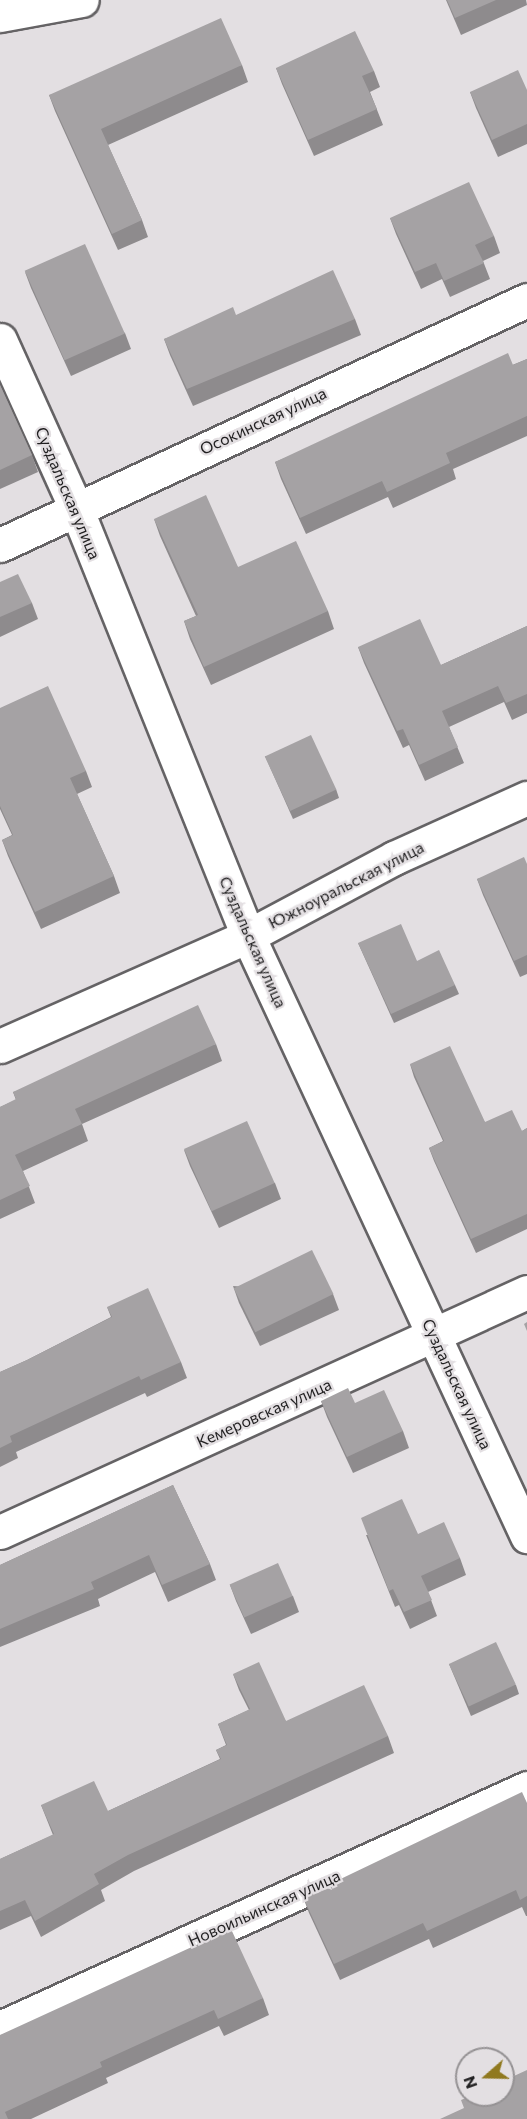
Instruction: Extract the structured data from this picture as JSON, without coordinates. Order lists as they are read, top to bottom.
{
  "streets": {
    "street": [
      "Осокинская улица",
      "Суздальская улица",
      "Южноуральская улица",
      "Кемеровская улица",
      "Новоильинская улица"
    ]
  },
  "crossings": [
    ["Осокинская улица", "Суздальская улица"],
    ["Суздальская улица", "Южноуральская улица"],
    ["Суздальская улица", "Кемеровская улица"]
  ],
  "north": "left"
}
